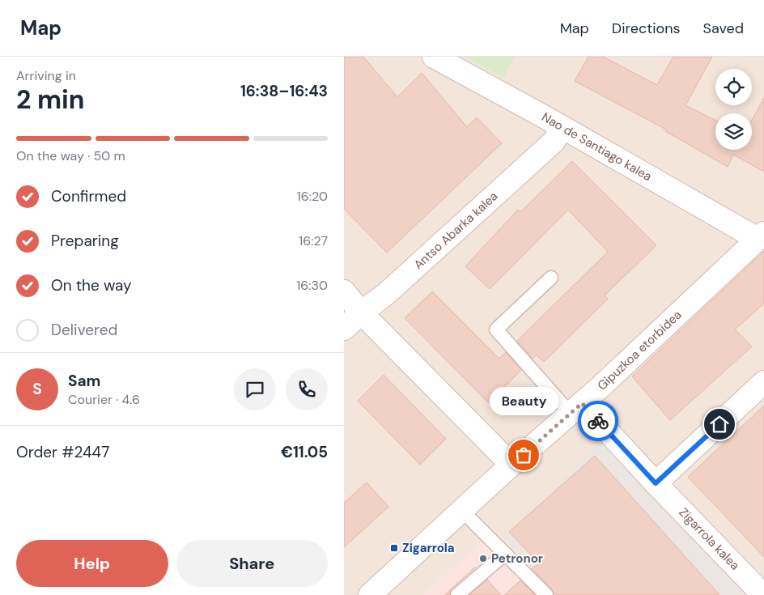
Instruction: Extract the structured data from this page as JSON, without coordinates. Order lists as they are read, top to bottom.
{
  "streets": {
    "street": [
      "Nao de Santiago kalea",
      "Antso Abarka kalea",
      "Gipuzkoa etorbidea",
      "Zigarrola kalea"
    ]
  },
  "crossings": [
    ["Nao de Santiago kalea", "Antso Abarka kalea"],
    ["Nao de Santiago kalea", "Gipuzkoa etorbidea"],
    ["Gipuzkoa etorbidea", "Zigarrola kalea"]
  ],
  "places": {
    "other": ["Beauty", "Petronor"],
    "transit": ["Zigarrola"]
  },
  "page": {
    "header": "Map",
    "nav": ["Map", "Directions", "Saved"],
    "heading": ["2 min", "Arriving in", "16:38–16:43"],
    "panel": [
      "Sam",
      "Courier · 4.6",
      "Order #2447",
      "€11.05"
    ],
    "bar": "On the way · 50 m",
    "list": [
      ["Confirmed", "16:20"],
      ["Preparing", "16:27"],
      ["On the way", "16:30"],
      "Delivered"
    ],
    "round": "S",
    "bubble": "Beauty",
    "buttons": ["Help", "Share"]
  }
}
